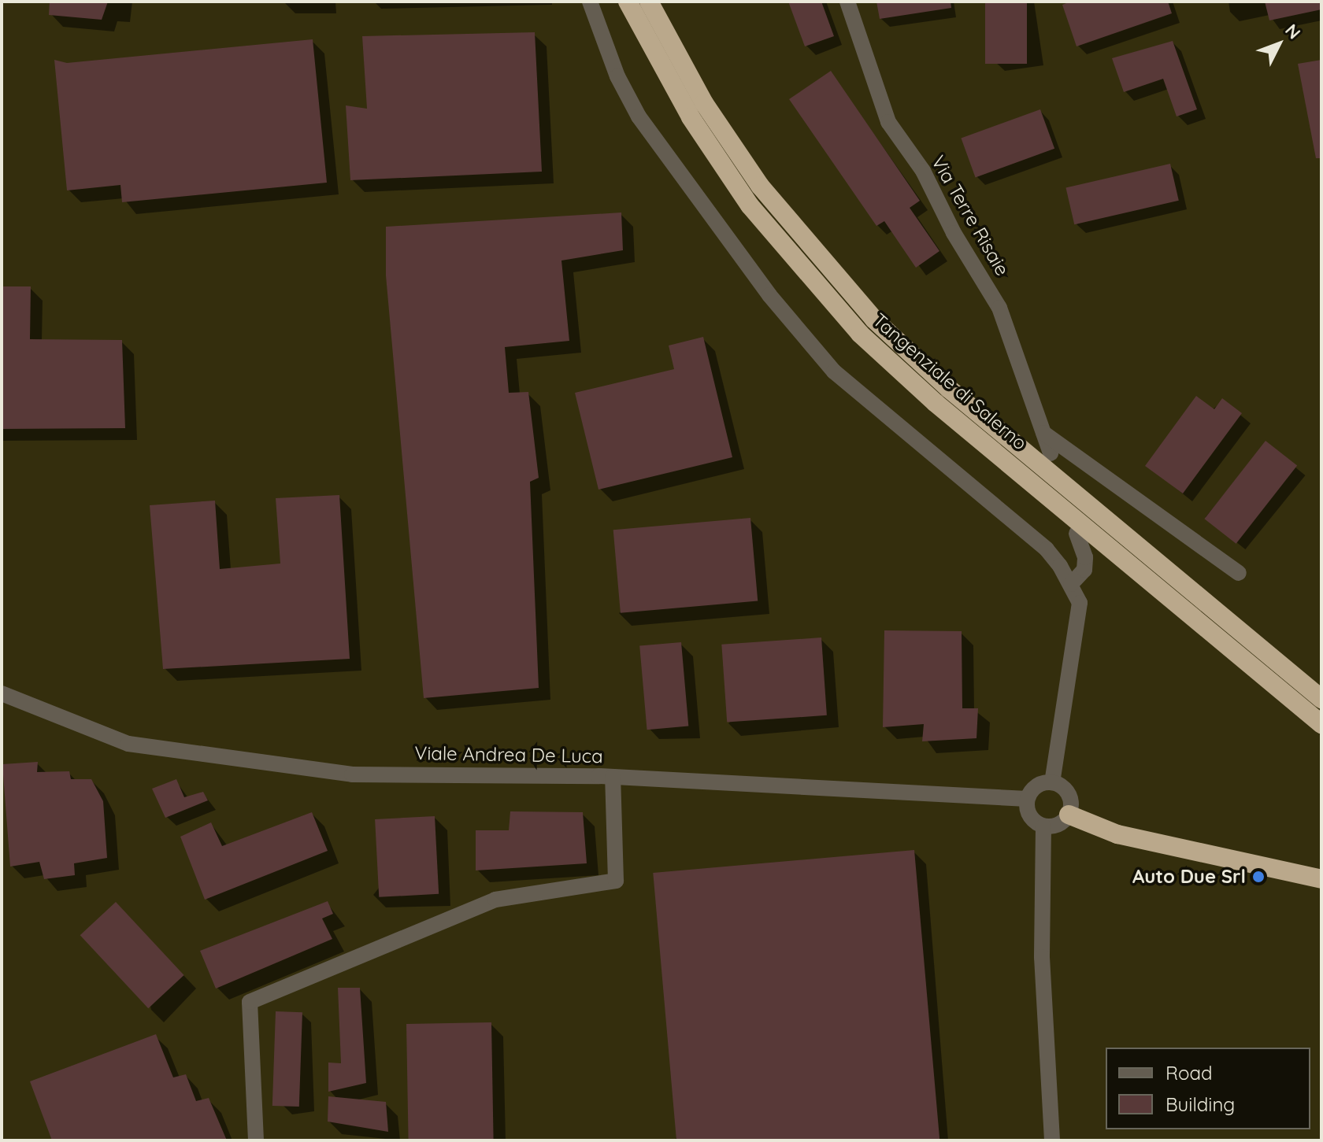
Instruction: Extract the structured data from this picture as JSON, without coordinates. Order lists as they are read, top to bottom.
{
  "streets": {
    "highway": ["Tangenziale di Salerno"],
    "street": ["Via Terre Risaie", "Viale Andrea De Luca"]
  },
  "places": ["Auto Due Srl"],
  "legend": ["Road", "Building"],
  "north": "top right"
}
